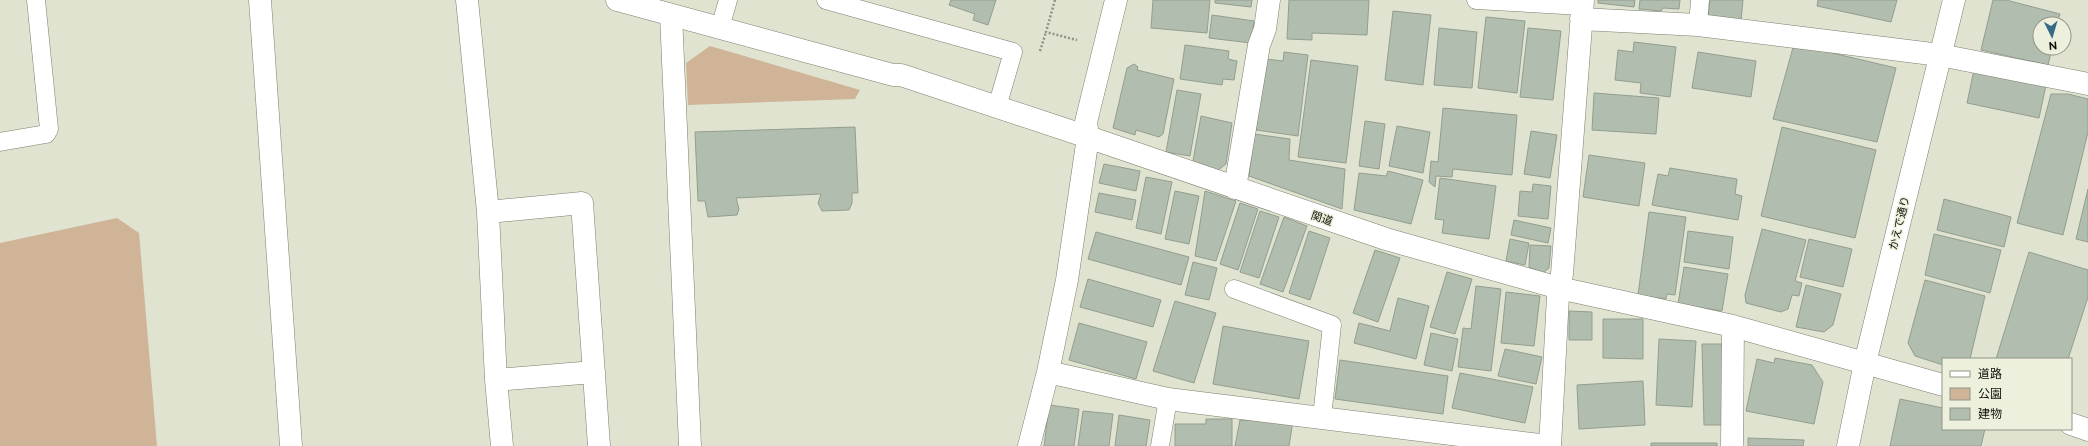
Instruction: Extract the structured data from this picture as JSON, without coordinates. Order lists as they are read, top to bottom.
{
  "streets": {
    "street": ["関道", "かえで通り"]
  },
  "crossings": [
    ["関道", "かえで通り"]
  ],
  "legend": ["道路", "公園", "建物"],
  "north": "bottom"
}
